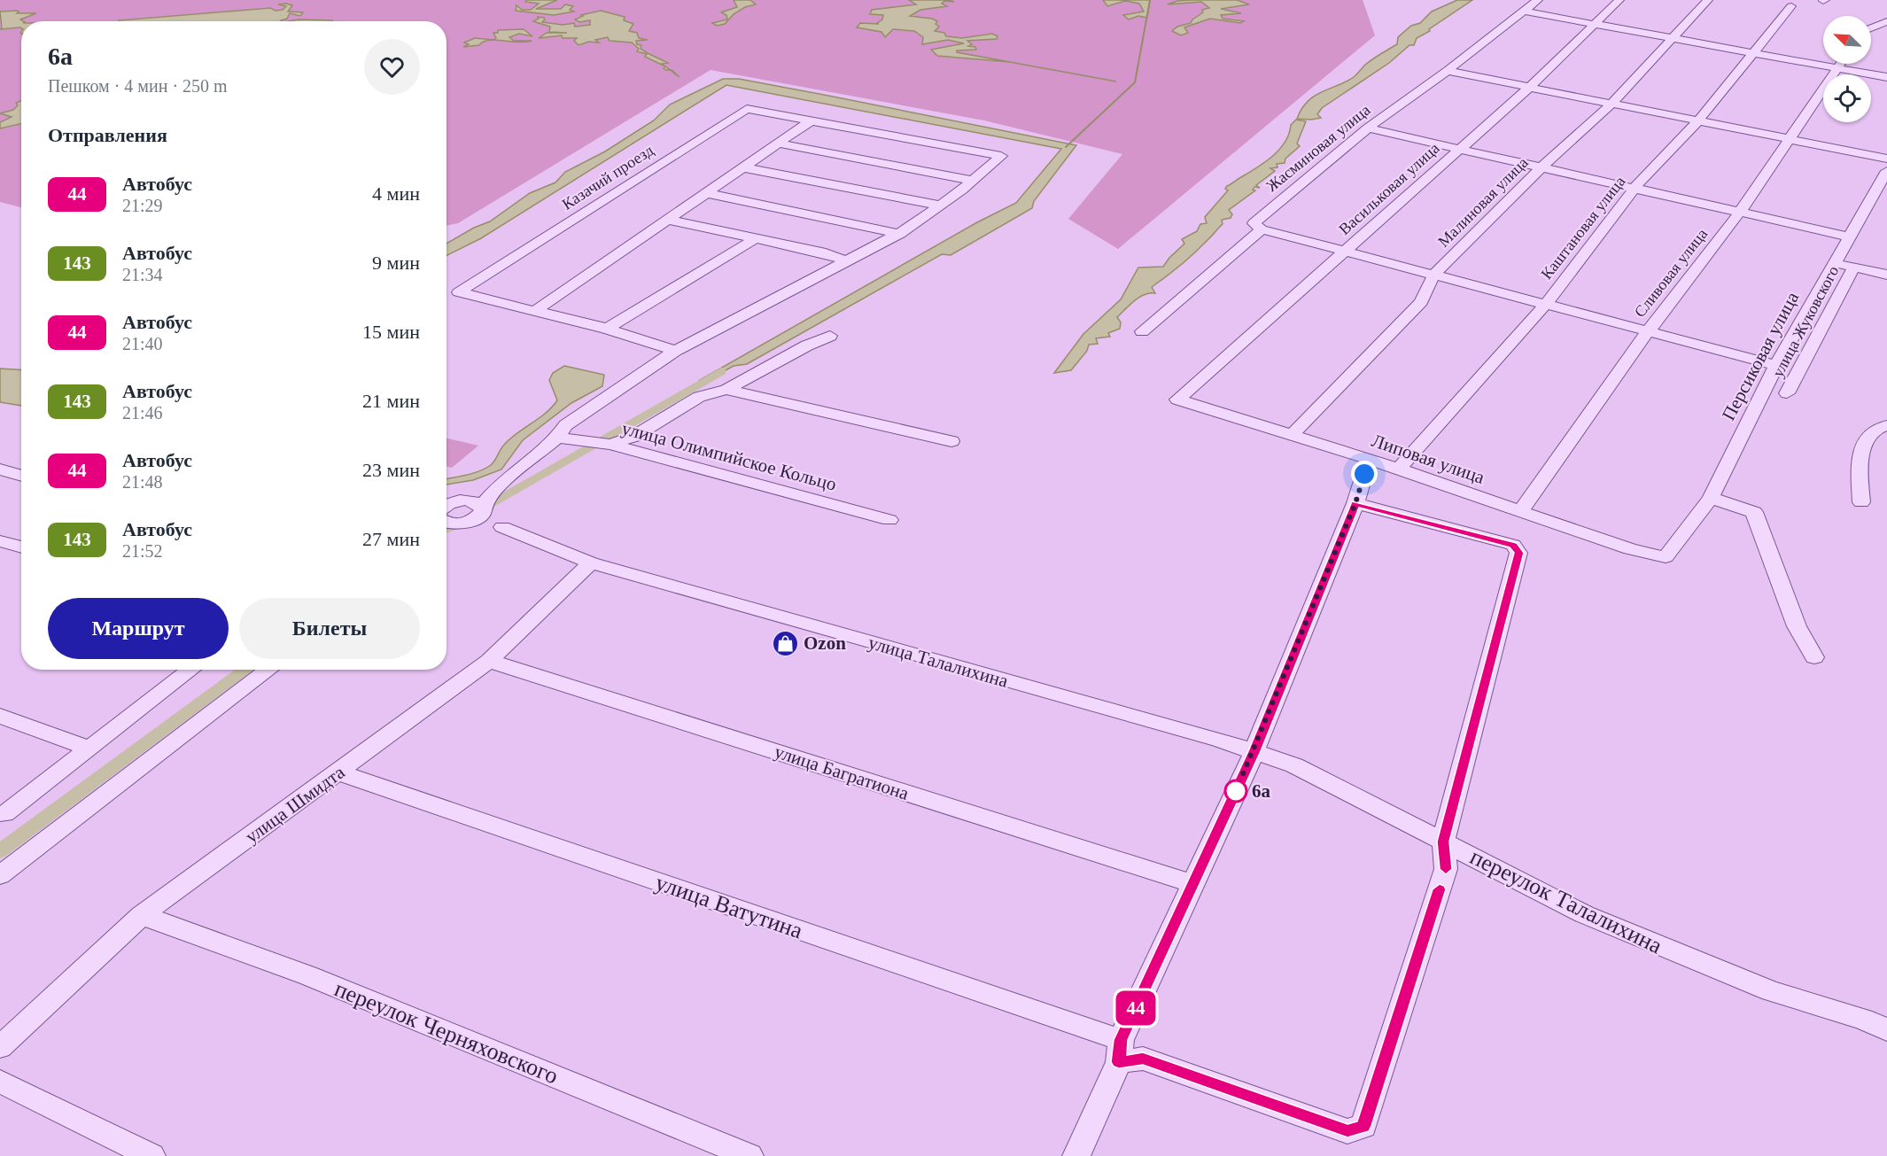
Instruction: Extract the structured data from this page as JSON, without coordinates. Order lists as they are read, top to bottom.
{
  "streets": {
    "street": [
      "Жасминовая улица",
      "Казачий проезд",
      "Васильковая улица",
      "Малиновая улица",
      "Каштановая улица",
      "Сливовая улица",
      "улица Жуковского",
      "Персиковая улица",
      "улица Олимпийское Кольцо",
      "Липовая улица",
      "улица Талалихина",
      "улица Багратиона",
      "улица Шмидта",
      "переулок Талалихина",
      "улица Ватутина",
      "переулок Черняховского"
    ]
  },
  "crossings": [
    ["Васильковая улица", "Липовая улица"],
    ["Малиновая улица", "Липовая улица"],
    ["Каштановая улица", "Липовая улица"],
    ["Сливовая улица", "Липовая улица"],
    ["Персиковая улица", "Липовая улица"],
    ["улица Талалихина", "улица Шмидта"],
    ["улица Талалихина", "переулок Талалихина"],
    ["улица Багратиона", "улица Шмидта"],
    ["улица Шмидта", "улица Ватутина"],
    ["улица Шмидта", "переулок Черняховского"]
  ],
  "places": {
    "shop": ["Ozon"],
    "other": ["6а"]
  },
  "lines": ["bus line 44"],
  "north": "top left",
  "page": {
    "on_map": "44",
    "heading": [
      ["6а", "Пешком · 4 мин · 250 m"],
      "Отправления"
    ],
    "list": [
      {
        "mark": "44",
        "name": "Автобус",
        "note": "21:29",
        "value": "4 мин"
      },
      {
        "mark": "143",
        "name": "Автобус",
        "note": "21:34",
        "value": "9 мин"
      },
      {
        "mark": "44",
        "name": "Автобус",
        "note": "21:40",
        "value": "15 мин"
      },
      {
        "mark": "143",
        "name": "Автобус",
        "note": "21:46",
        "value": "21 мин"
      },
      {
        "mark": "44",
        "name": "Автобус",
        "note": "21:48",
        "value": "23 мин"
      },
      {
        "mark": "143",
        "name": "Автобус",
        "note": "21:52",
        "value": "27 мин"
      }
    ],
    "buttons": ["Маршрут", "Билеты"]
  }
}
